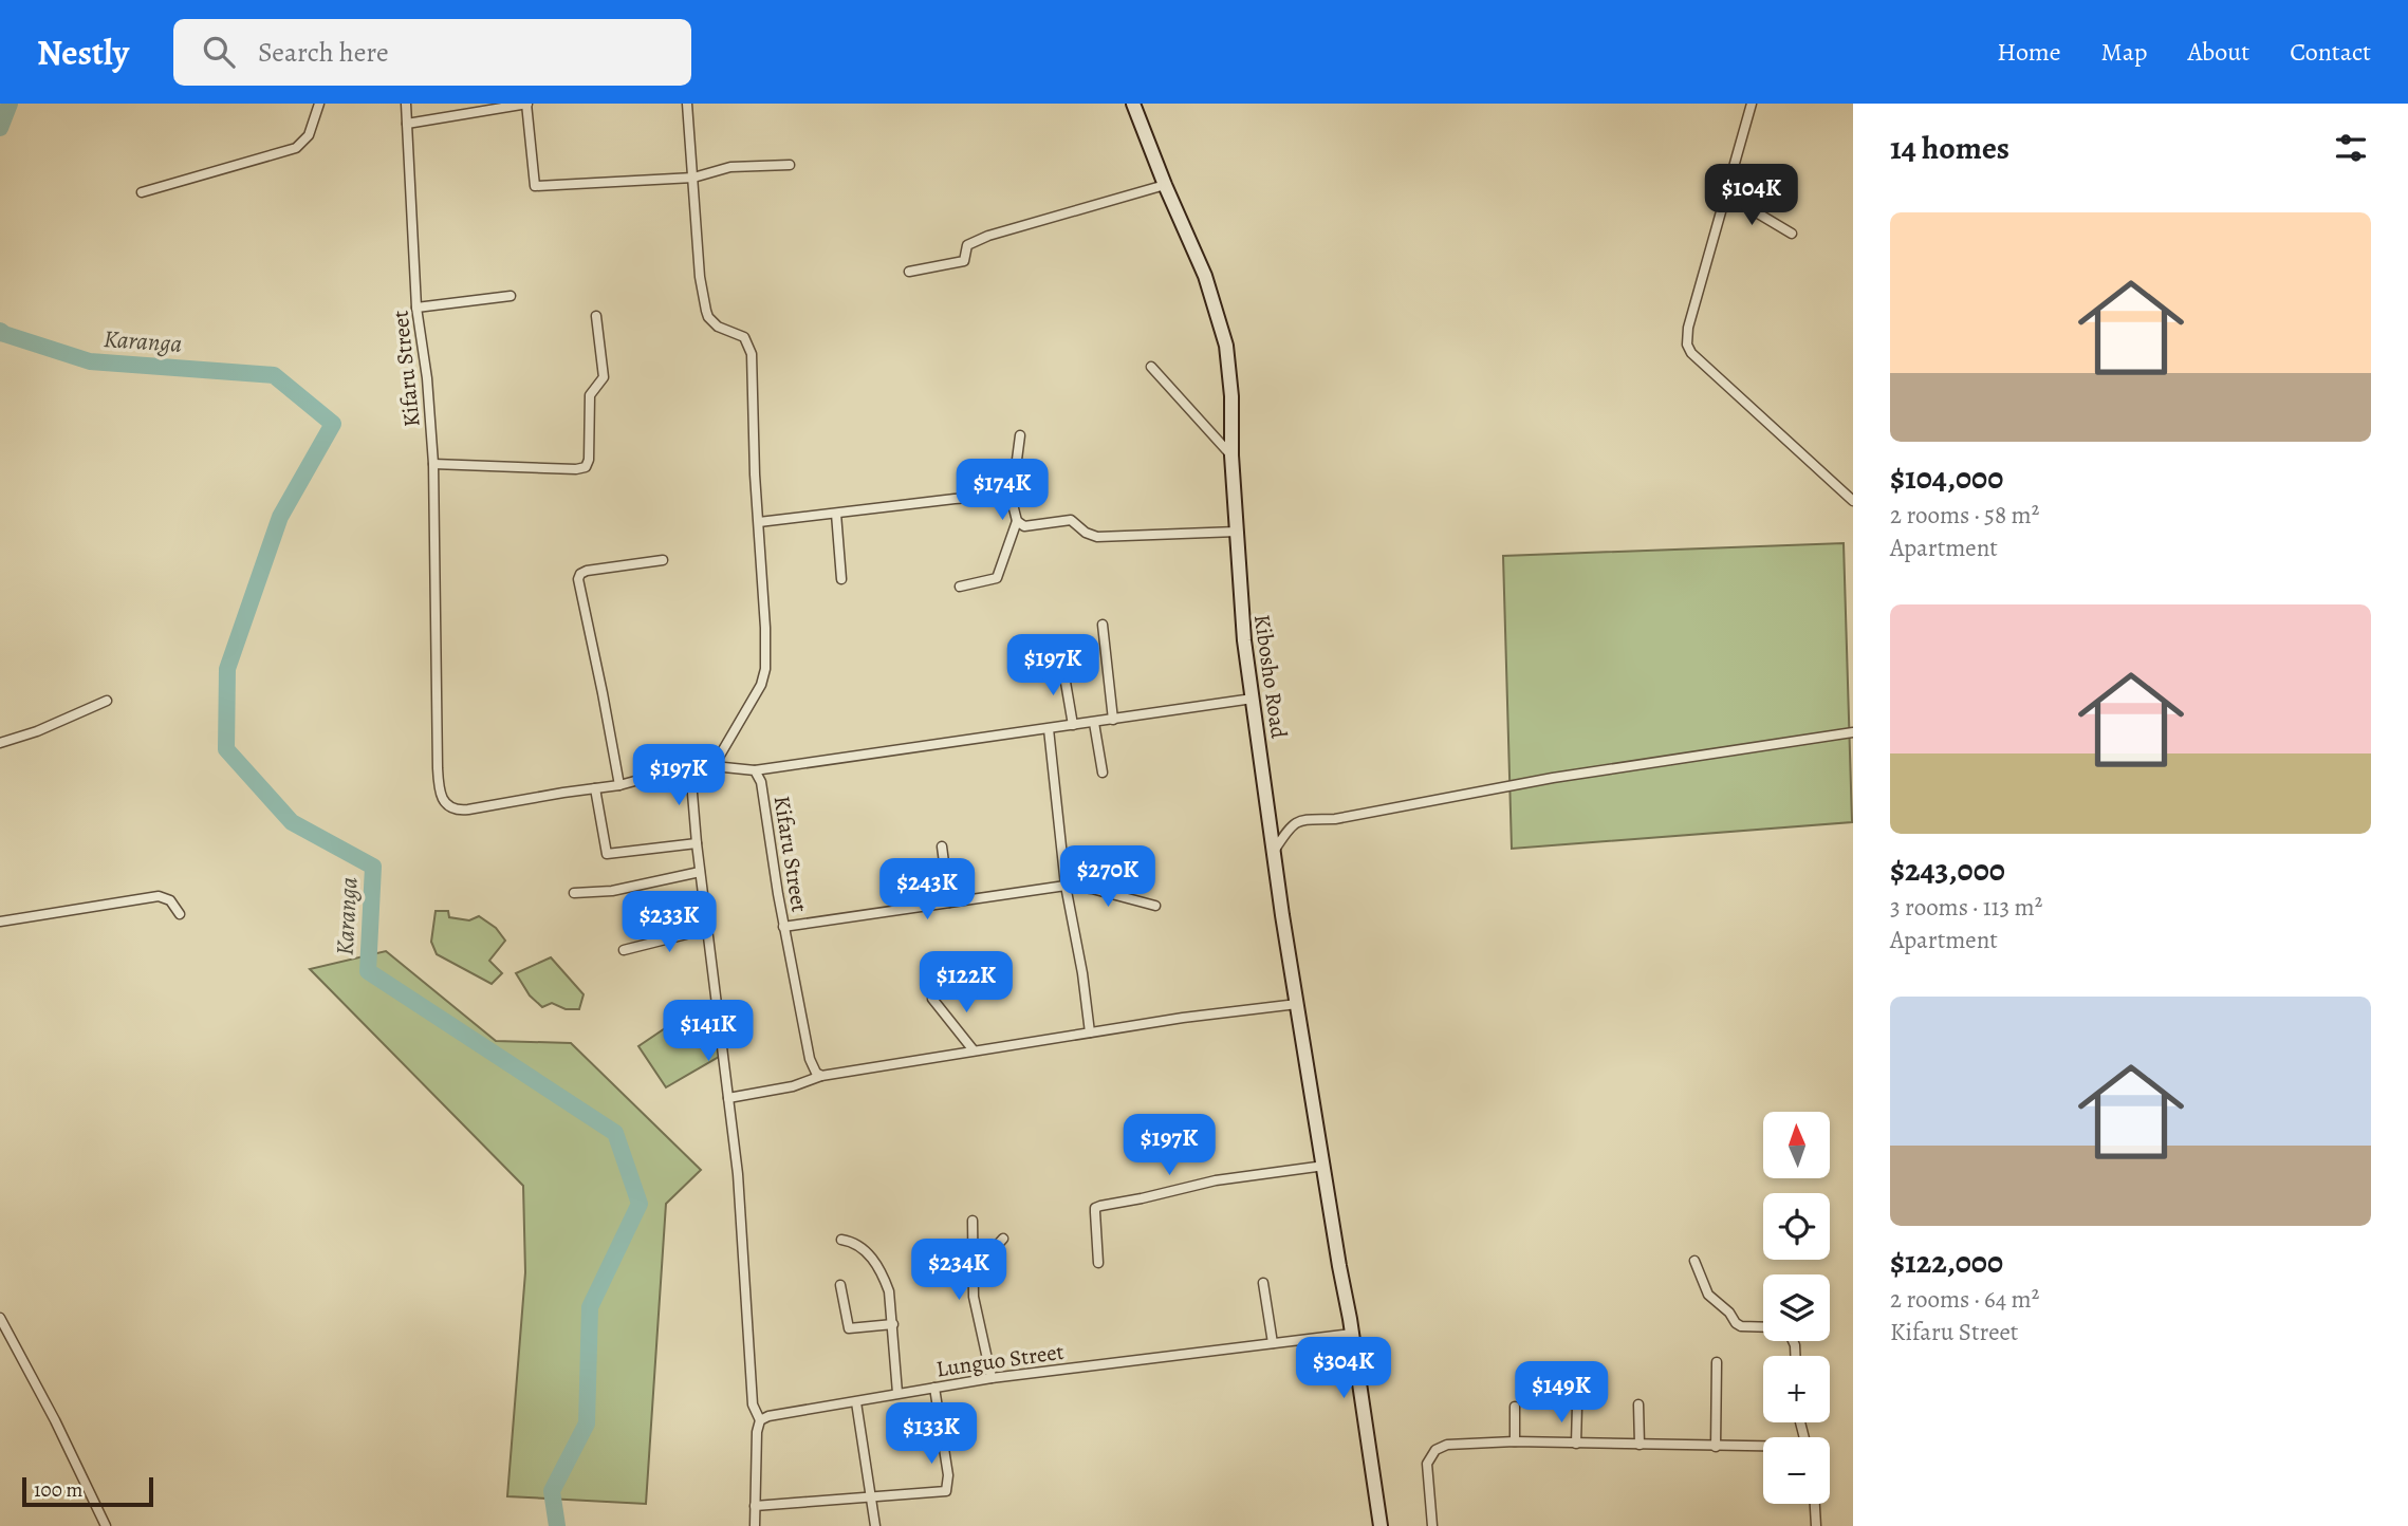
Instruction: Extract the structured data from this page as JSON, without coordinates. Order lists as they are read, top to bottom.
{
  "streets": {
    "main road": ["Kibosho Road"],
    "street": ["Kifaru Street", "Lunguo Street"]
  },
  "crossings": [
    ["Kibosho Road", "Lunguo Street"]
  ],
  "water": ["Karanga"],
  "scale_bar": "100 m",
  "north": "top",
  "page": {
    "header": "Nestly",
    "search": "Search here",
    "nav": [
      "Home",
      "Map",
      "About",
      "Contact"
    ],
    "heading": "14 homes",
    "price": [
      "$104K",
      "$174K",
      "$197K",
      "$197K",
      "$270K",
      "$243K",
      "$233K",
      "$122K",
      "$141K",
      "$197K",
      "$234K",
      "$304K",
      "$149K",
      "$133K"
    ],
    "list": [
      {
        "name": "$104,000",
        "note": "2 rooms · 58 m² · Apartment"
      },
      {
        "name": "$243,000",
        "note": "3 rooms · 113 m² · Apartment"
      },
      {
        "name": "$122,000",
        "note": "2 rooms · 64 m² · Kifaru Street"
      }
    ],
    "map_buttons": ["+", "−"],
    "scale": "100 m"
  }
}
